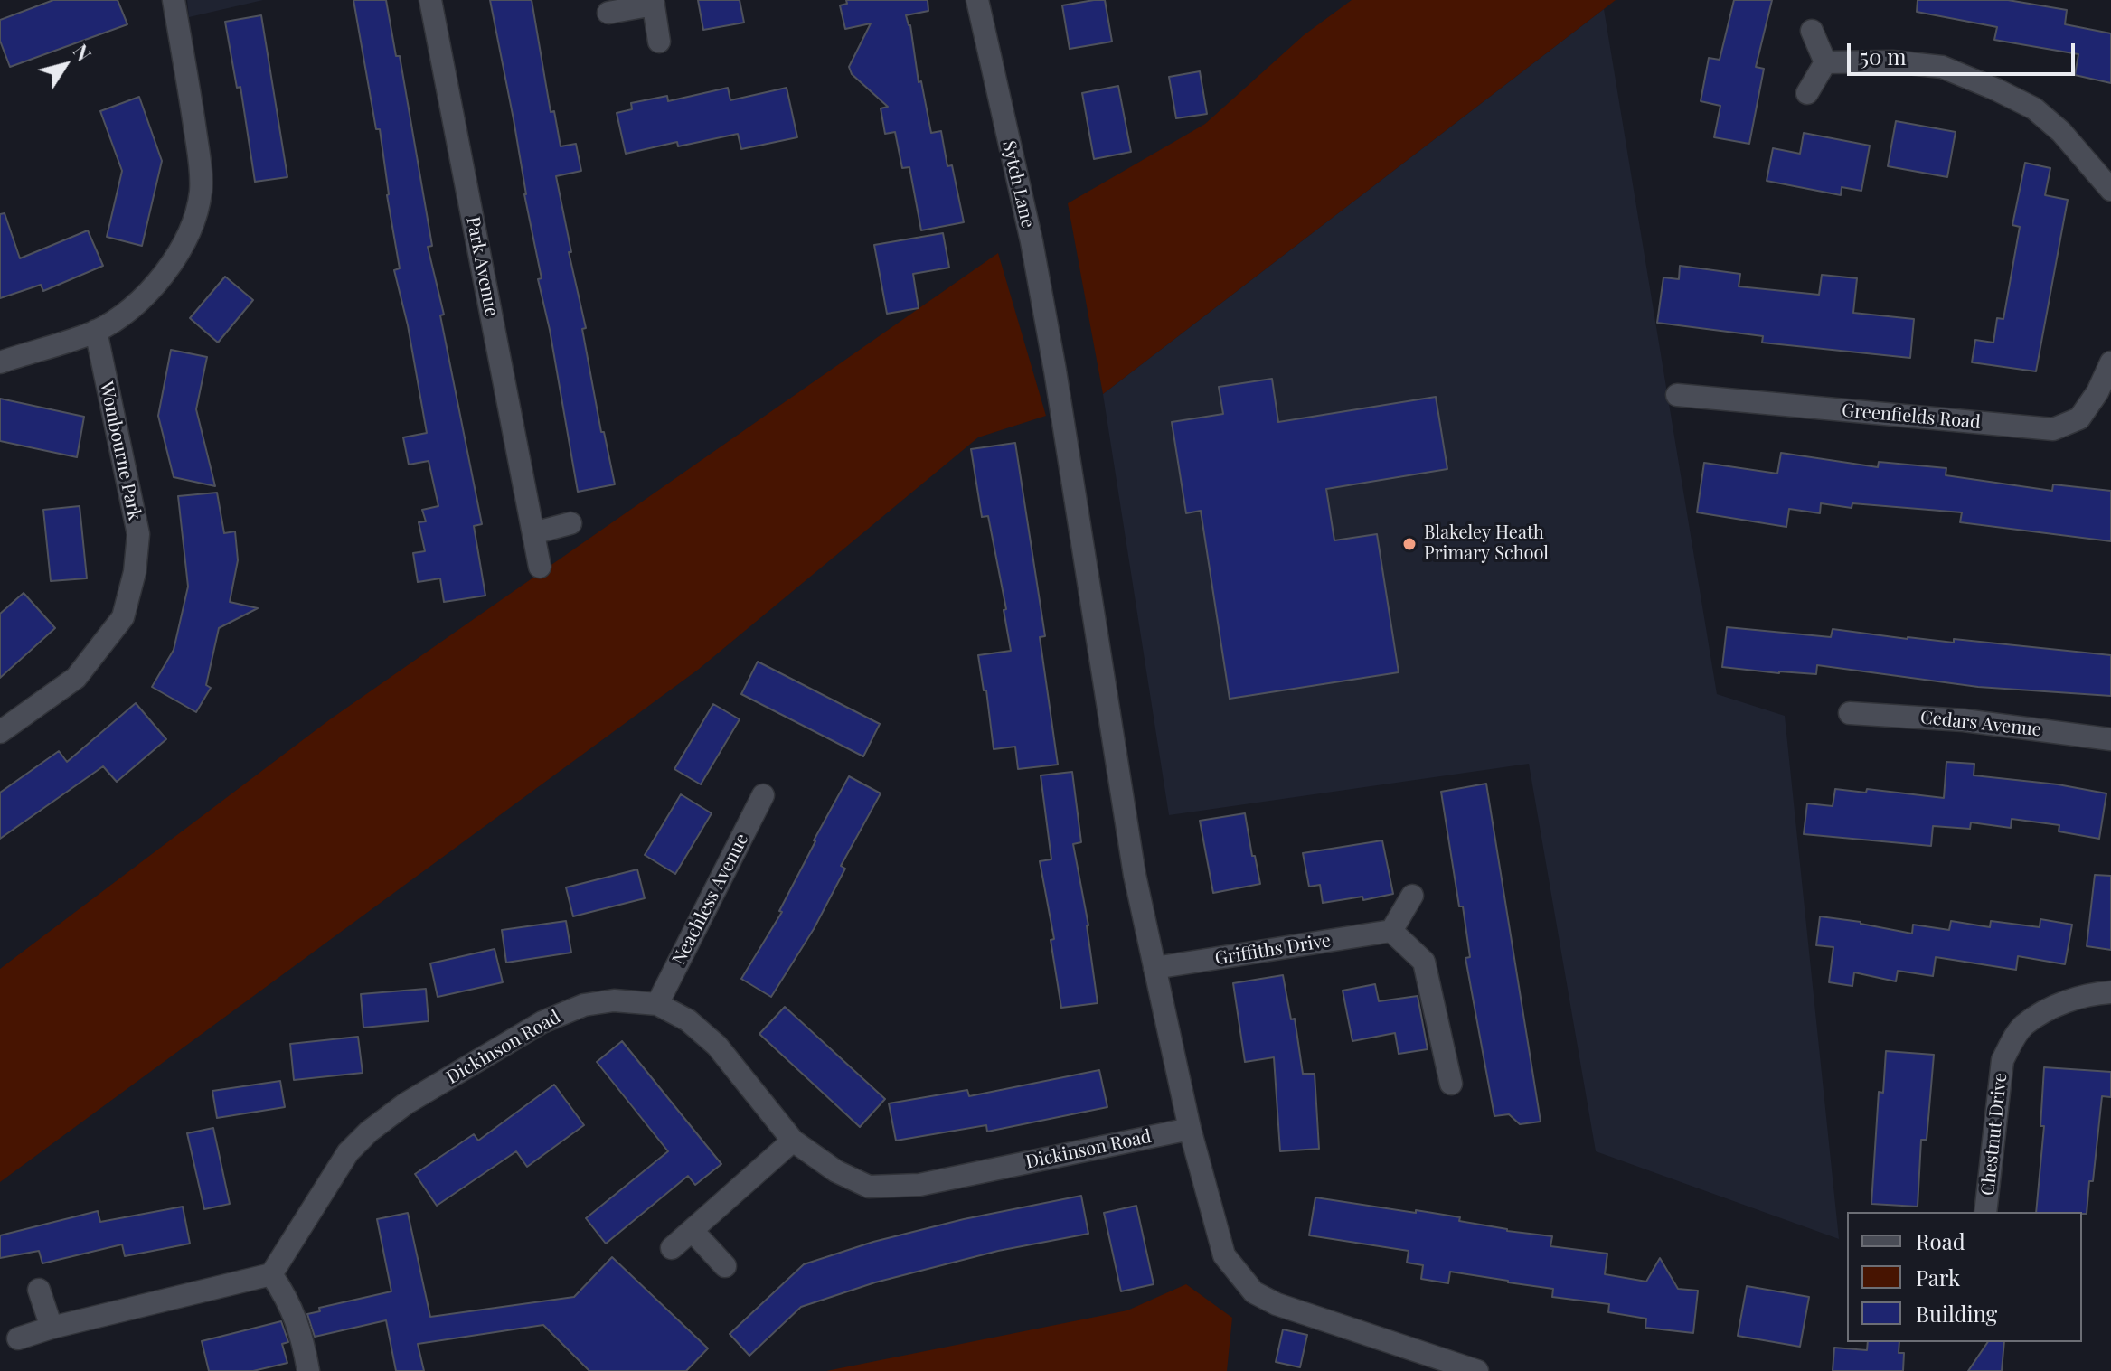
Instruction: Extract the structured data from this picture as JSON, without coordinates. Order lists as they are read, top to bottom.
{
  "streets": {
    "street": [
      "Sytch Lane",
      "Park Avenue",
      "Greenfields Road",
      "Wombourne Park",
      "Cedars Avenue",
      "Neachless Avenue",
      "Griffiths Drive",
      "Dickinson Road",
      "Chestnut Drive"
    ]
  },
  "crossings": [
    ["Sytch Lane", "Griffiths Drive"],
    ["Sytch Lane", "Dickinson Road"],
    ["Neachless Avenue", "Dickinson Road"]
  ],
  "places": ["Blakeley Heath Primary School"],
  "legend": ["Road", "Park", "Building"],
  "scale_bar": "50 m",
  "north": "top right"
}
